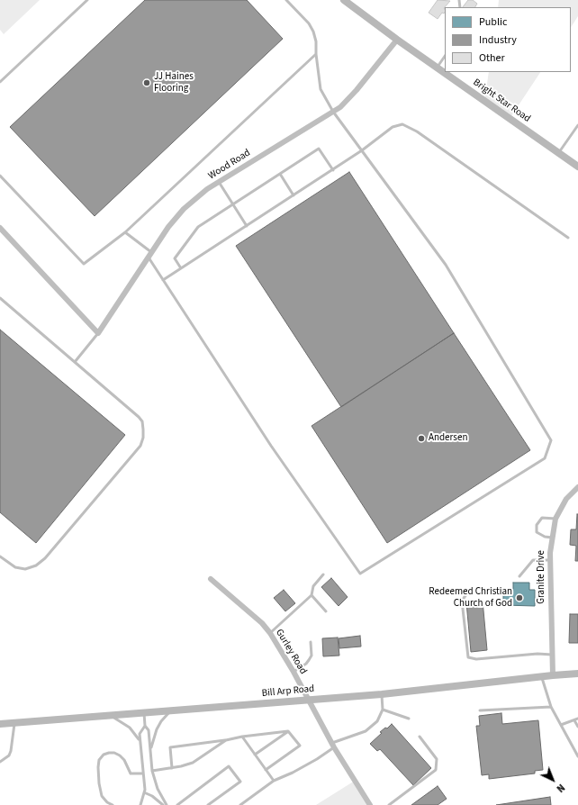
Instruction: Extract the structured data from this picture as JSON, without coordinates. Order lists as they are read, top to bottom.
{
  "streets": {
    "main road": ["Bright Star Road", "Bill Arp Road"],
    "street": ["Wood Road", "Granite Drive", "Gurley Road"]
  },
  "crossings": [
    ["Bright Star Road", "Wood Road"],
    ["Granite Drive", "Bill Arp Road"],
    ["Gurley Road", "Bill Arp Road"]
  ],
  "places": ["JJ Haines Flooring", "Andersen", "Redeemed Christian Church of God"],
  "legend": ["Public", "Industry", "Other"],
  "north": "bottom right"
}
